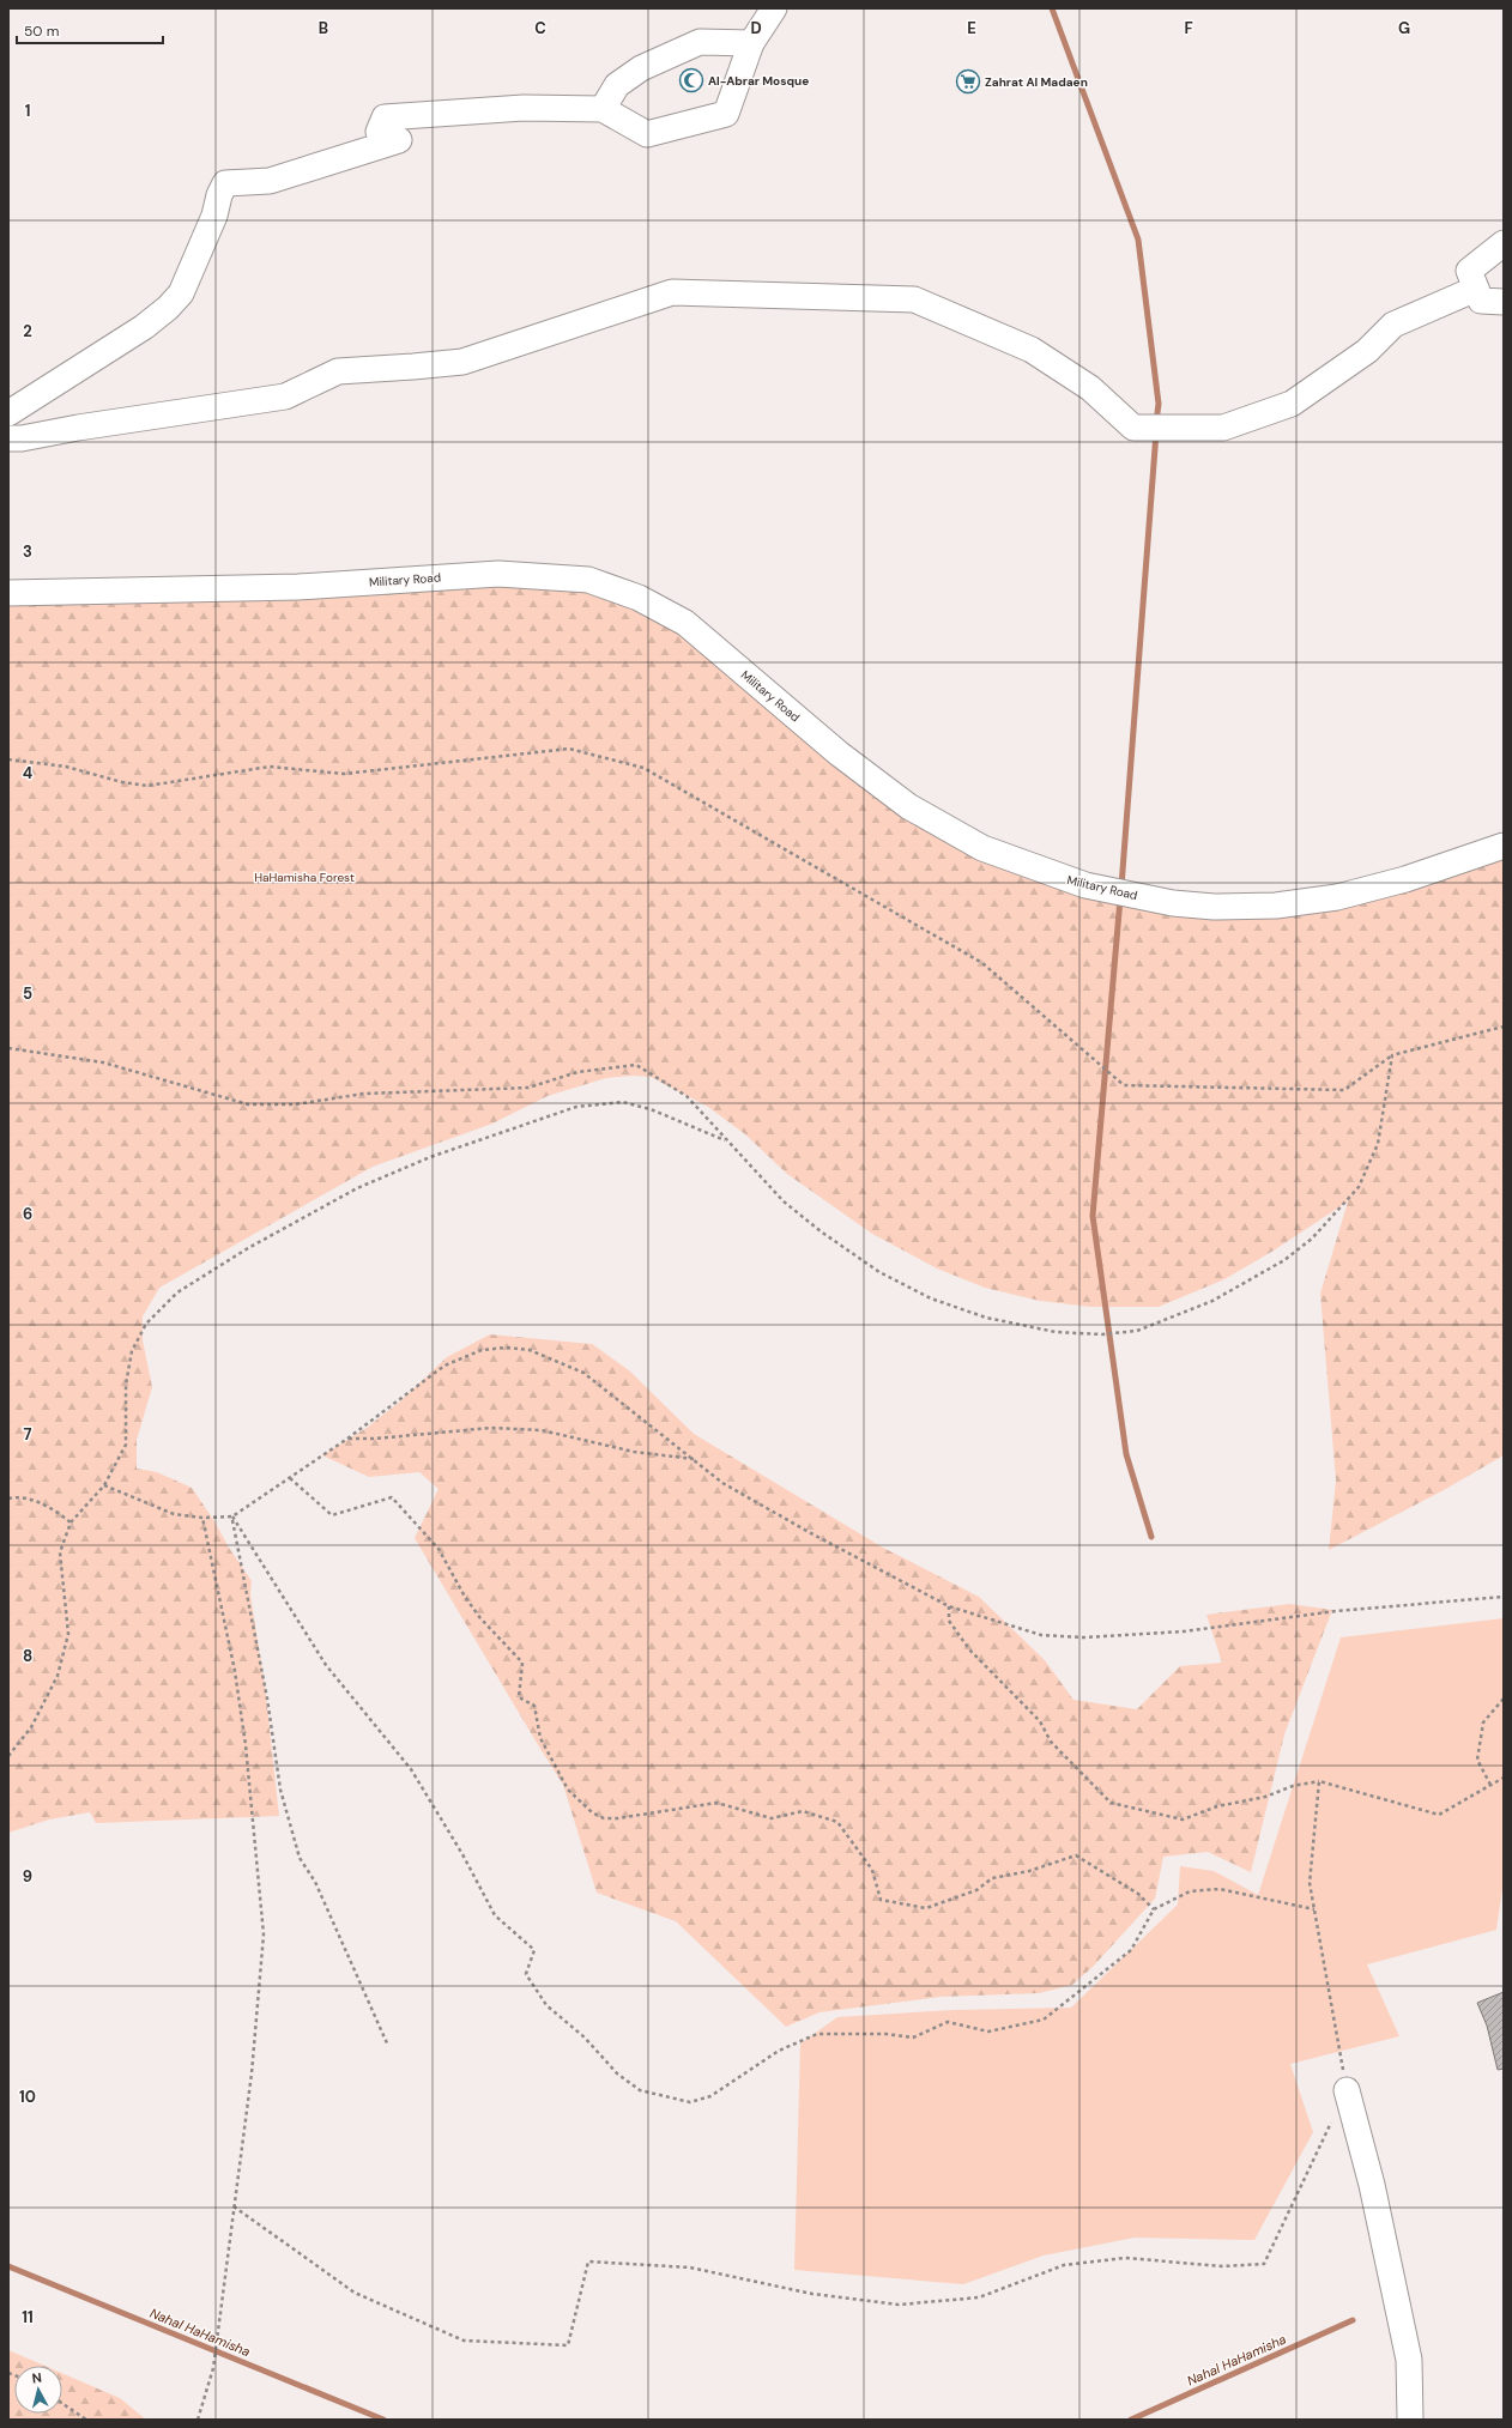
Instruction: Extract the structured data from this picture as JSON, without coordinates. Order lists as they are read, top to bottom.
{
  "streets": {
    "street": ["Military Road"]
  },
  "water": ["Nahal HaHamisha"],
  "parks": ["HaHamisha Forest"],
  "places": {
    "mosque": ["Al-Abrar Mosque"],
    "supermarket": ["Zahrat Al Madaen"]
  },
  "scale_bar": "50 m",
  "north": "top",
  "grid": {
    "columns": [
      "B",
      "C",
      "D",
      "E",
      "F",
      "G"
    ],
    "rows": [
      "1",
      "2",
      "3",
      "4",
      "5",
      "6",
      "7",
      "8",
      "9",
      "10",
      "11"
    ]
  }
}
